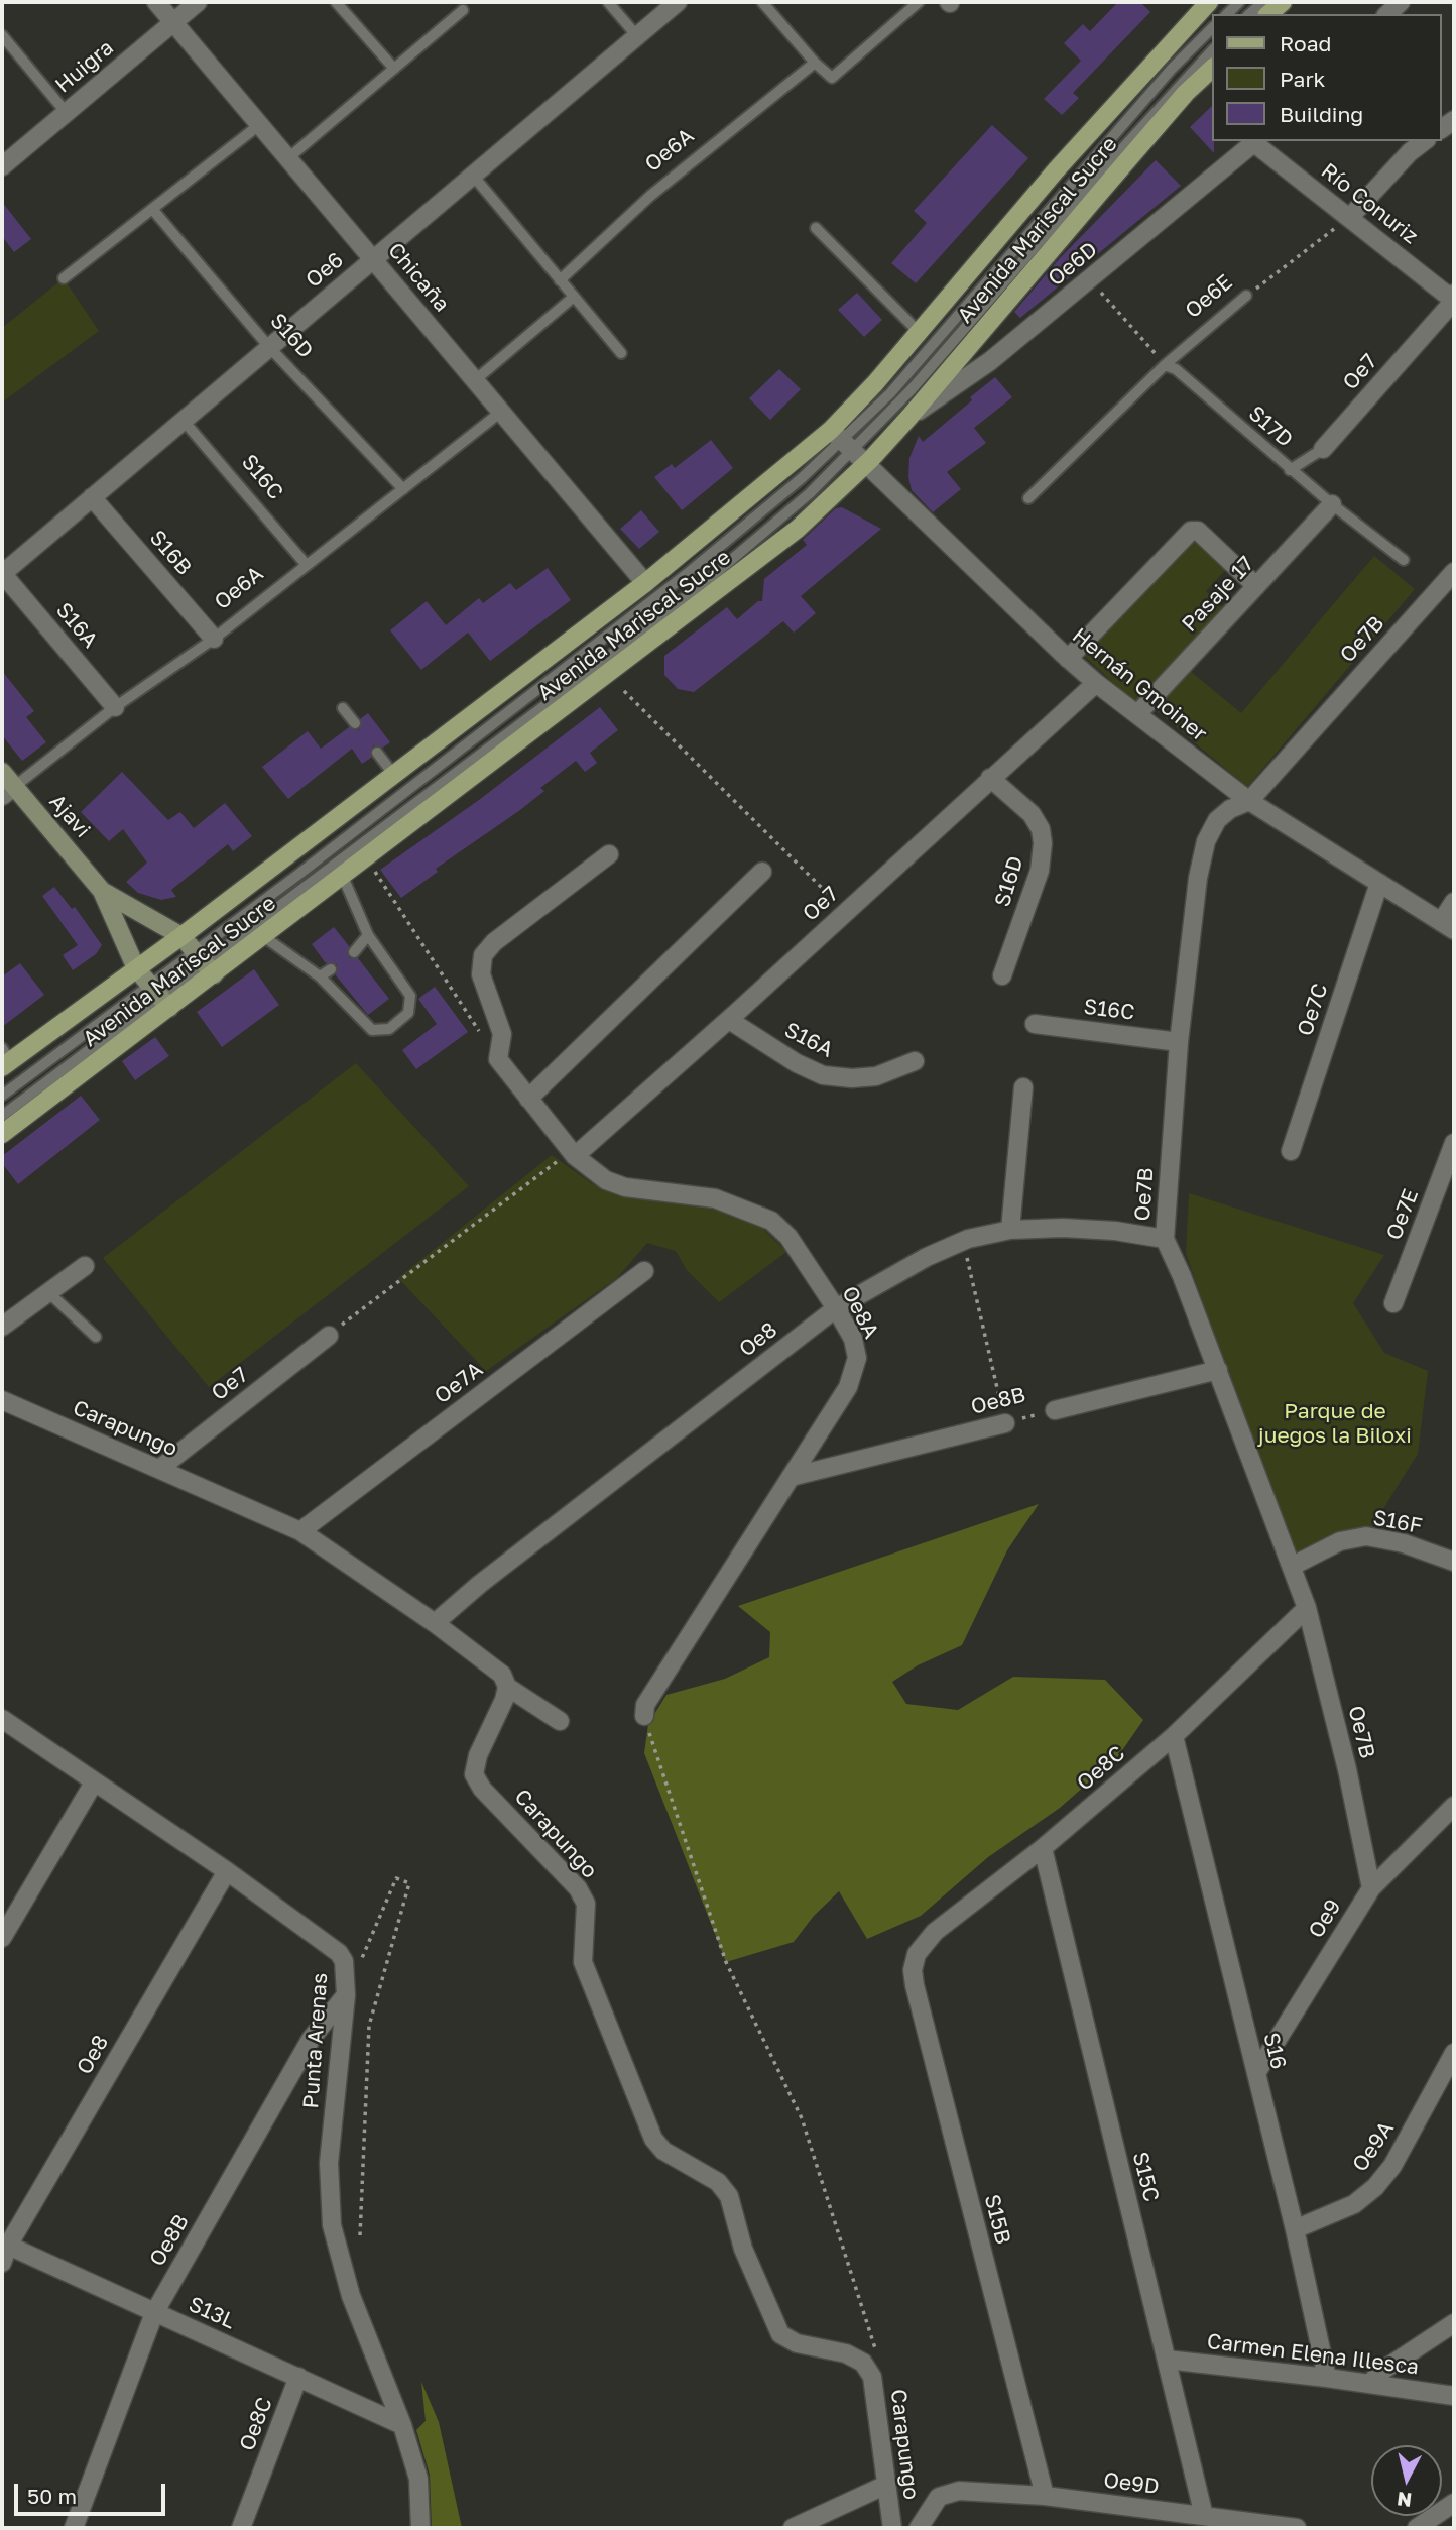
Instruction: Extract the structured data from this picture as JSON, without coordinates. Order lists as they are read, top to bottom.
{
  "streets": {
    "main road": ["Avenida Mariscal Sucre"],
    "street": [
      "Huigra",
      "Río Conuriz",
      "Oe6D",
      "Oe6",
      "Chicaña",
      "S16D",
      "Oe7",
      "S16C",
      "S16B",
      "Pasaje 17",
      "S16A",
      "Oe7B",
      "Hernán Gmoiner",
      "Ajavi",
      "Oe7C",
      "Oe7E",
      "Oe8A",
      "Oe8",
      "Oe7A",
      "Oe8B",
      "Carapungo",
      "S16F",
      "Oe8C",
      "Oe9",
      "Punta Arenas",
      "S16",
      "Oe9A",
      "S15C",
      "S15B",
      "S13L",
      "Carmen Elena Illesca",
      "Oe9D"
    ],
    "lane": ["Oe6A", "Oe6E", "S17D"]
  },
  "crossings": [
    ["Huigra", "Chicaña"],
    ["Oe6A", "Chicaña"],
    ["Oe6A", "S16D"],
    ["Oe6A", "S16C"],
    ["Oe6A", "S16B"],
    ["Oe6A", "S16A"],
    ["Oe6A", "Ajavi"],
    ["Río Conuriz", "Oe6D"],
    ["Río Conuriz", "Oe6E"],
    ["Río Conuriz", "Oe7"],
    ["Avenida Mariscal Sucre", "Oe6D"],
    ["Avenida Mariscal Sucre", "Chicaña"],
    ["Avenida Mariscal Sucre", "Hernán Gmoiner"],
    ["Avenida Mariscal Sucre", "Ajavi"],
    ["Oe6", "Chicaña"],
    ["Oe6", "S16D"],
    ["Oe6", "S16C"],
    ["Oe6", "S16B"],
    ["Oe6", "S16A"],
    ["Oe6E", "S17D"],
    ["S16D", "Oe7"],
    ["Oe7", "S17D"],
    ["Oe7", "S16A"],
    ["Oe7", "Hernán Gmoiner"],
    ["Oe7", "Oe8A"],
    ["Oe7", "Carapungo"],
    ["S17D", "Pasaje 17"],
    ["S16C", "Oe7B"],
    ["Pasaje 17", "Hernán Gmoiner"],
    ["Oe7B", "Hernán Gmoiner"],
    ["Oe7B", "Oe8"],
    ["Oe7B", "Oe8B"],
    ["Oe7B", "S16F"],
    ["Oe7B", "Oe8C"],
    ["Oe7B", "Oe9"],
    ["Hernán Gmoiner", "Oe7C"],
    ["Oe8A", "Oe8"],
    ["Oe8A", "Oe8B"],
    ["Oe8", "Carapungo"],
    ["Oe8", "Punta Arenas"],
    ["Oe8", "S13L"],
    ["Oe7A", "Carapungo"],
    ["Oe8B", "Punta Arenas"],
    ["Oe8B", "S13L"],
    ["Oe8C", "S16"],
    ["Oe8C", "S15C"],
    ["Oe8C", "S15B"],
    ["Oe8C", "S13L"],
    ["Oe9", "S16"],
    ["Punta Arenas", "S13L"],
    ["S16", "Oe9A"],
    ["S16", "Carmen Elena Illesca"],
    ["S15C", "Carmen Elena Illesca"],
    ["S15C", "Oe9D"],
    ["S15B", "Oe9D"]
  ],
  "parks": ["Parque de juegos la Biloxi"],
  "legend": ["Road", "Park", "Building"],
  "scale_bar": "50 m",
  "north": "bottom"
}
